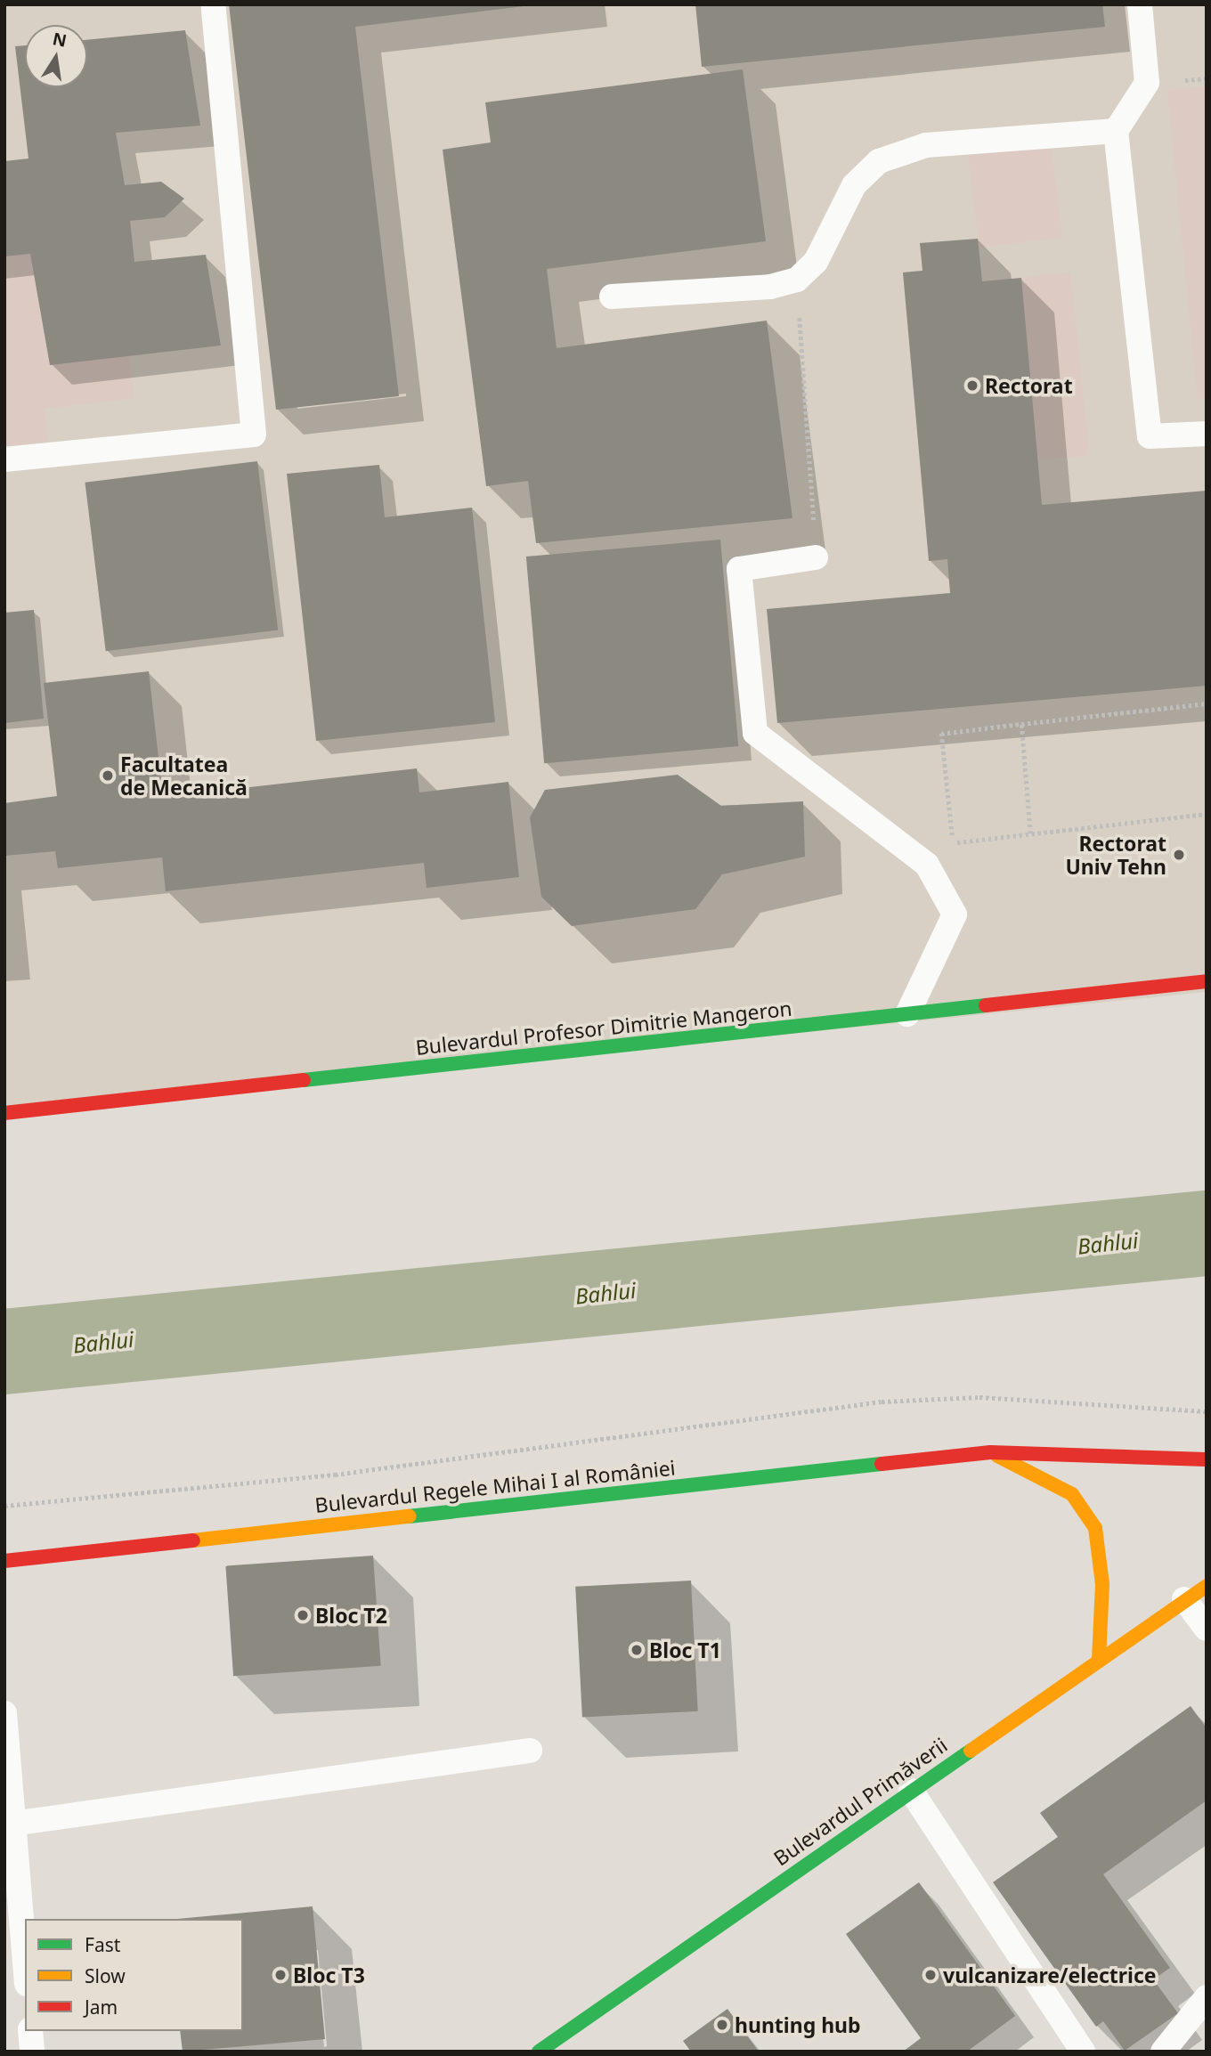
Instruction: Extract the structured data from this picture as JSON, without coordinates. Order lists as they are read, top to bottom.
{
  "streets": {
    "main road": ["Bulevardul Profesor Dimitrie Mangeron", "Bulevardul Regele Mihai I al României", "Bulevardul Primăverii"]
  },
  "water": ["Bahlui"],
  "places": [
    "Rectorat",
    "Facultatea de Mecanică",
    "Rectorat Univ Tehn",
    "Bloc T2",
    "Bloc T1",
    "Bloc T3",
    "vulcanizare/electrice",
    "hunting hub"
  ],
  "legend": ["Fast", "Slow", "Jam"],
  "north": "top"
}
